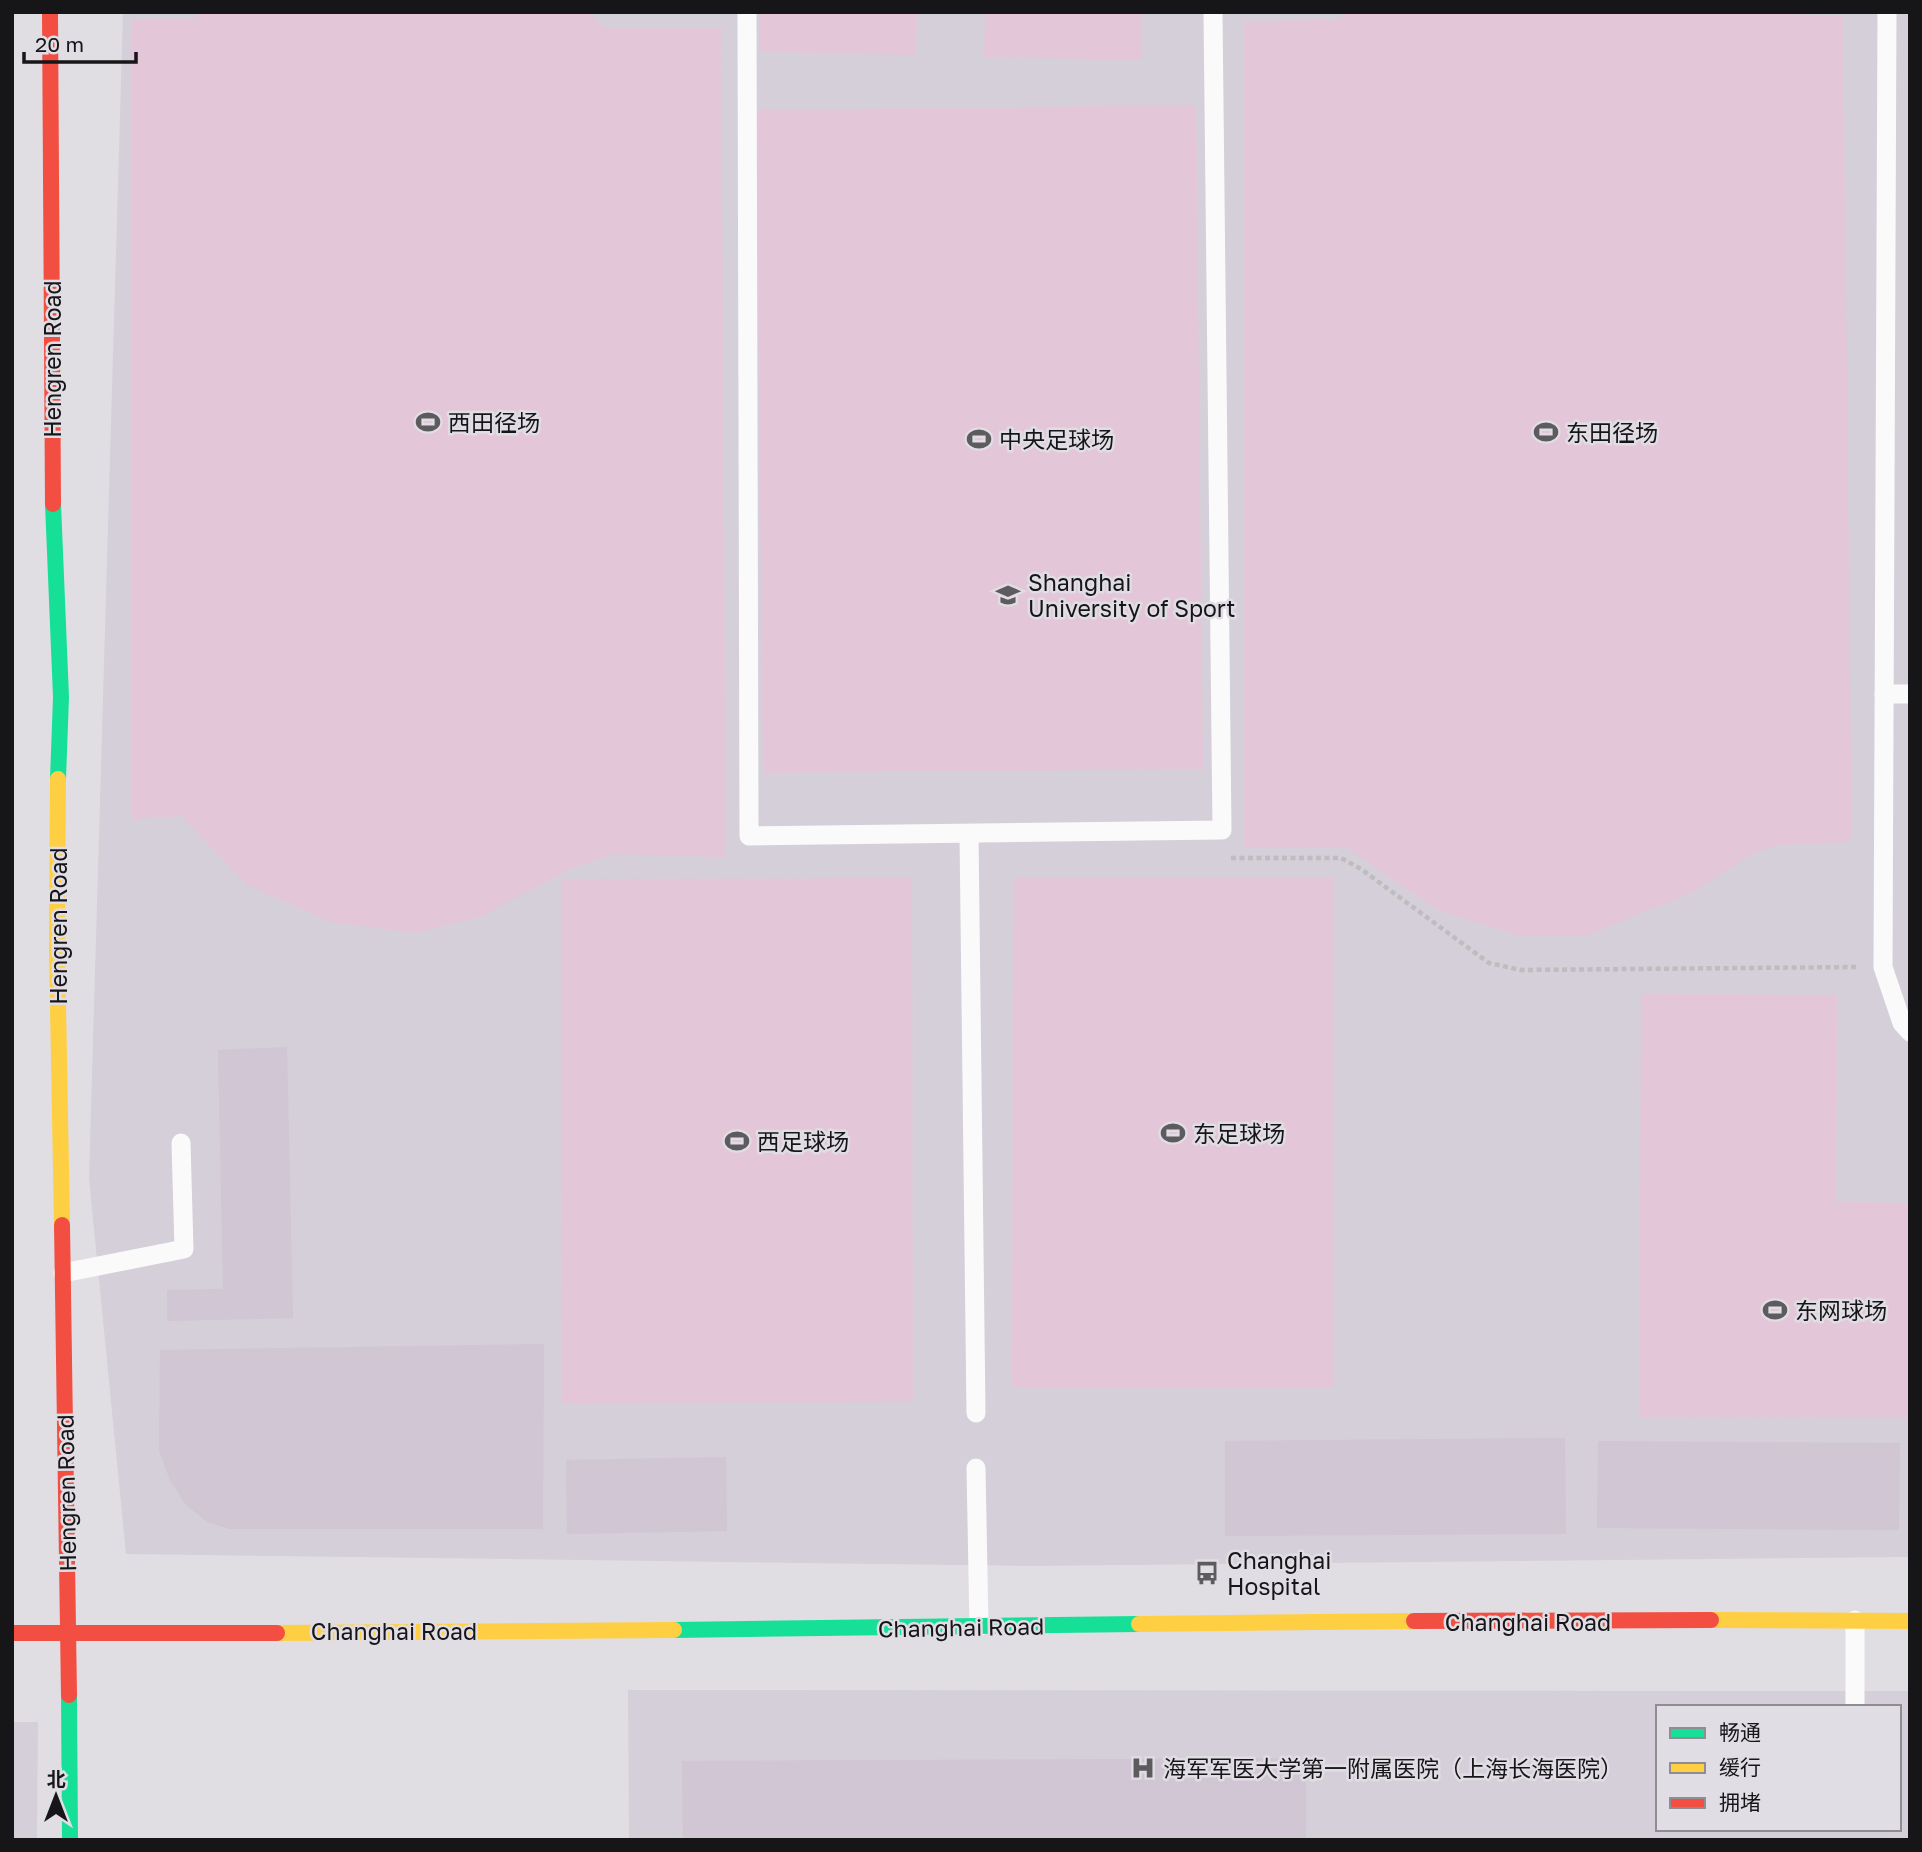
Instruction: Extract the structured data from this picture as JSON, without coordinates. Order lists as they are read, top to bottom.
{
  "streets": {
    "street": ["Hengren Road", "Changhai Road"]
  },
  "crossings": [
    ["Hengren Road", "Changhai Road"]
  ],
  "places": {
    "sports": [
      "西田径场",
      "东田径场",
      "中央足球场",
      "东足球场",
      "西足球场",
      "东网球场"
    ],
    "school or university": ["Shanghai University of Sport"],
    "bus stop": ["Changhai Hospital"],
    "hospital": ["海军军医大学第一附属医院（上海长海医院）"]
  },
  "legend": ["畅通", "缓行", "拥堵"],
  "scale_bar": "20 m",
  "north": "top"
}
